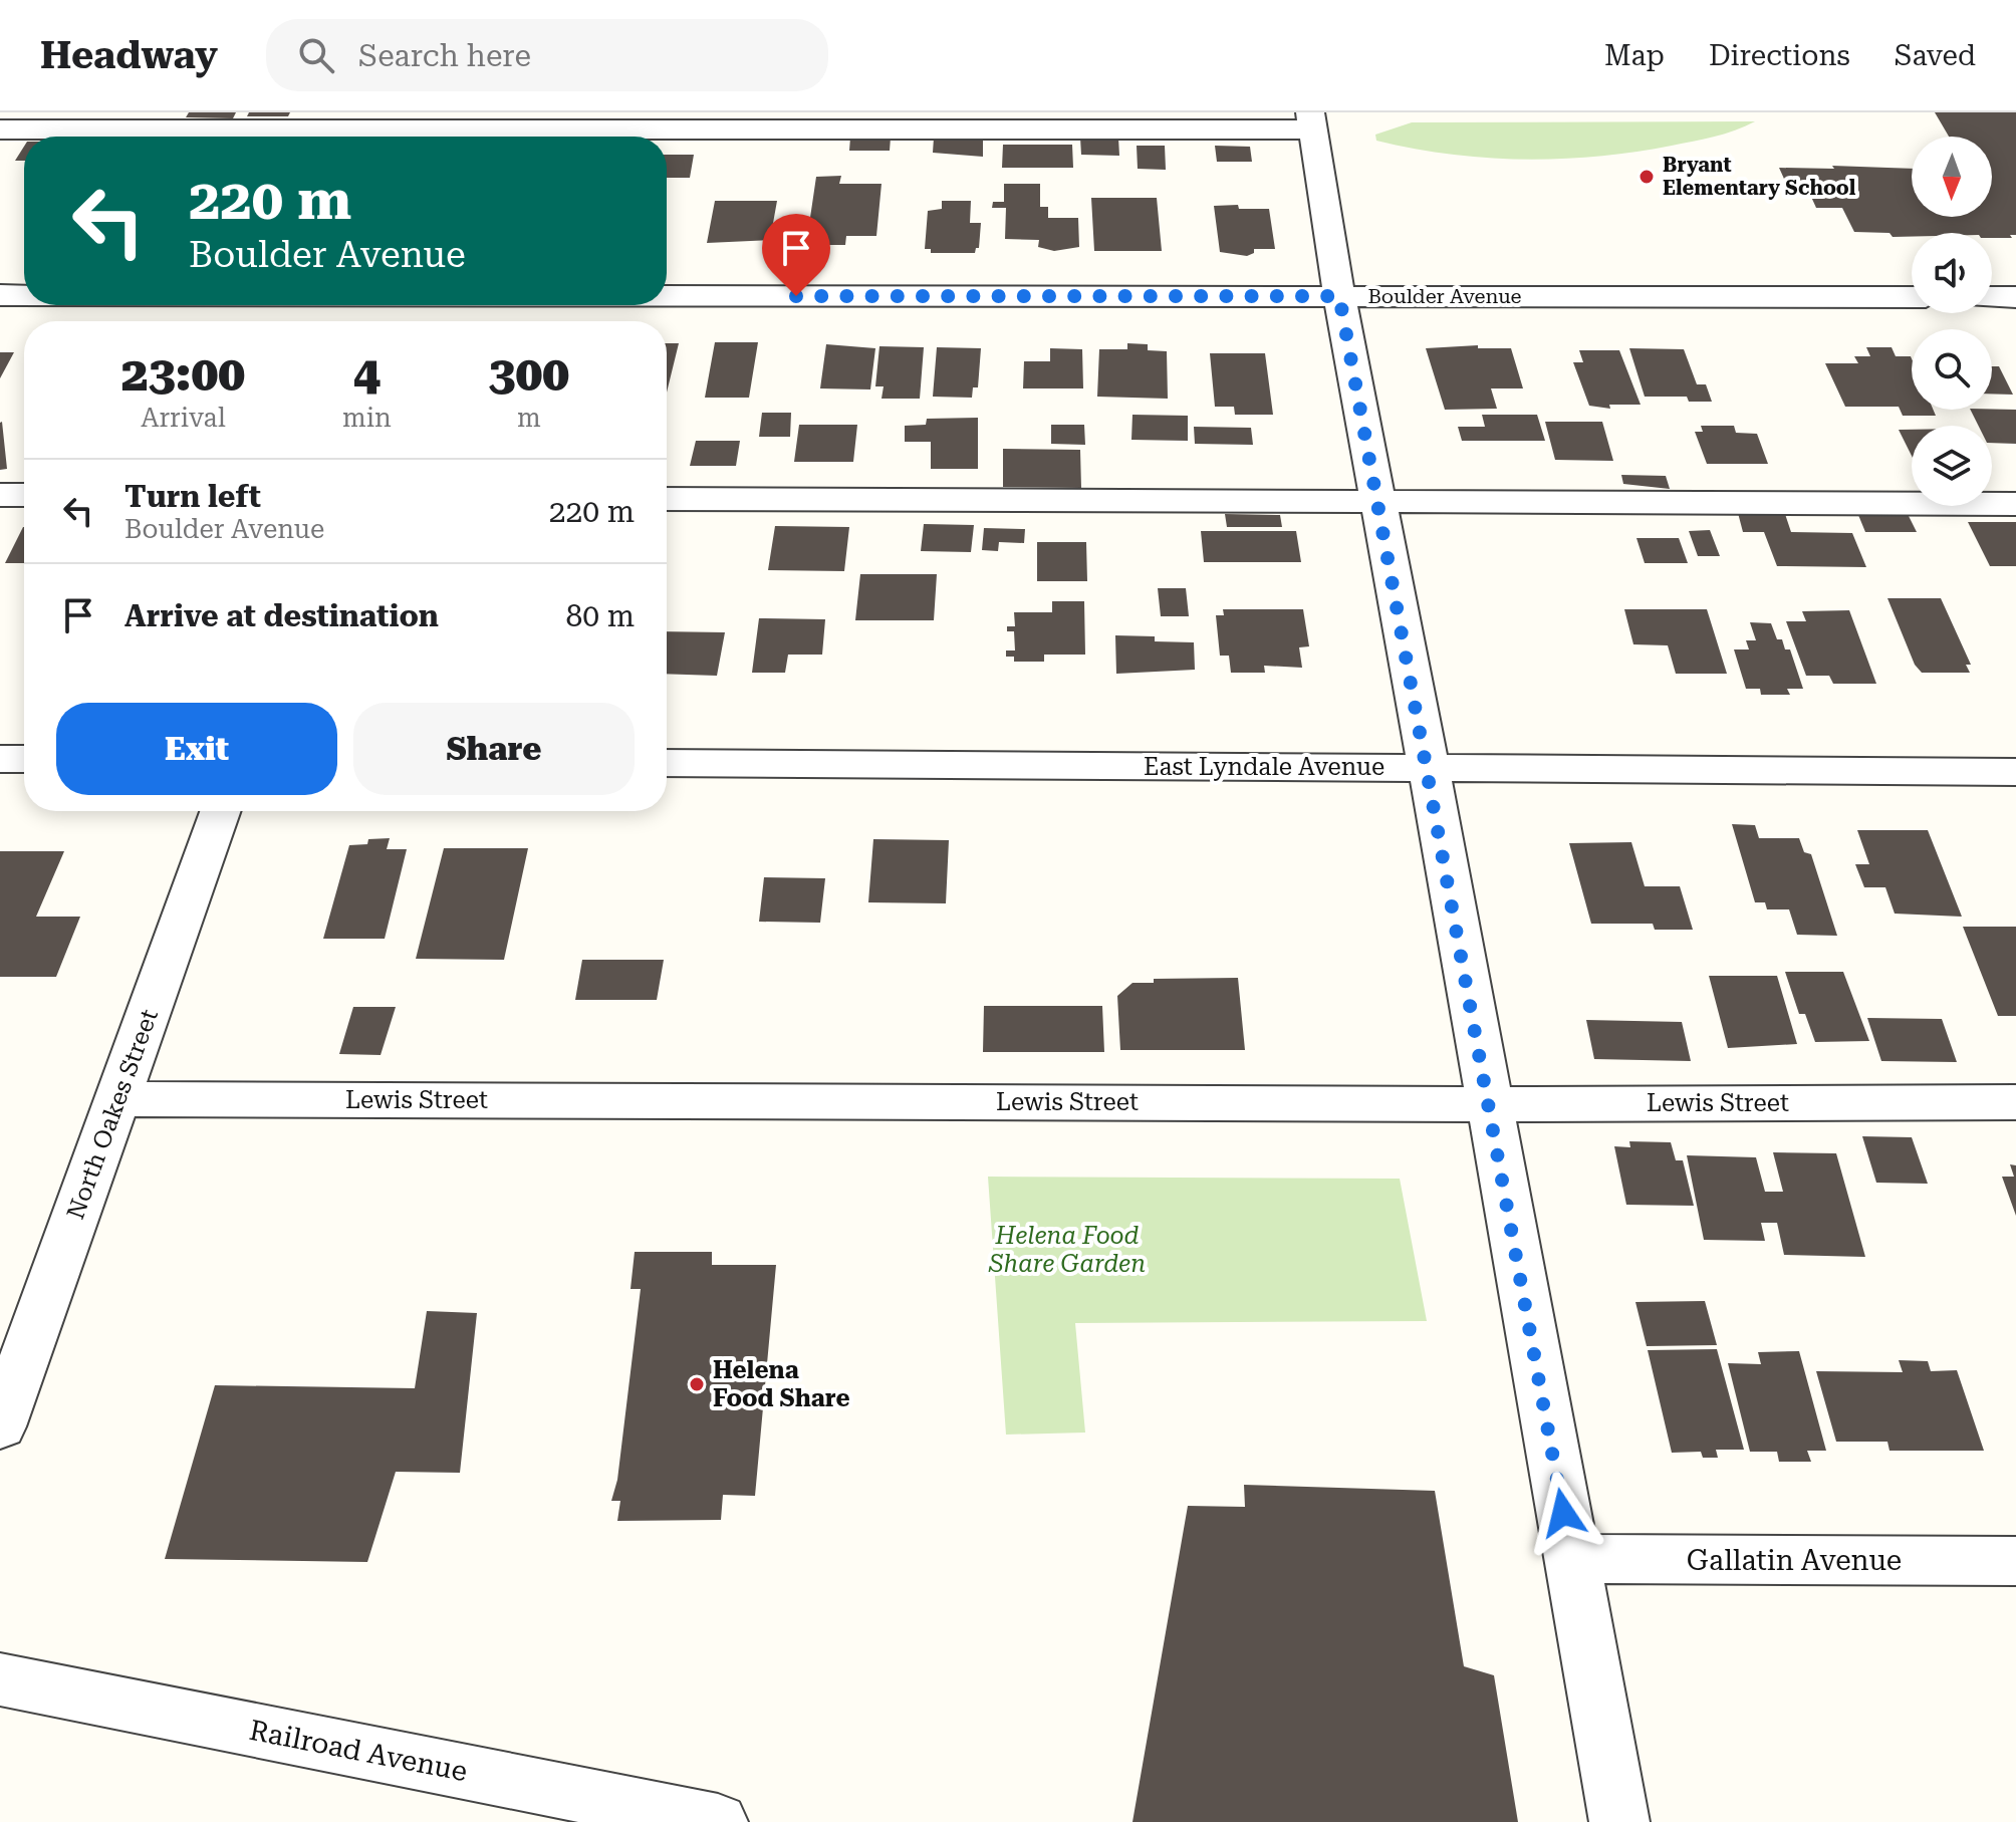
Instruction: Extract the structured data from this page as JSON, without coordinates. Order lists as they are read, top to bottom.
{
  "streets": {
    "street": [
      "Boulder Avenue",
      "East Lyndale Avenue",
      "Lewis Street",
      "North Oakes Street",
      "Gallatin Avenue",
      "Railroad Avenue"
    ]
  },
  "crossings": [
    ["Lewis Street", "North Oakes Street"]
  ],
  "parks": ["Helena Food Share Garden"],
  "places": ["Bryant Elementary School", "Helena Food Share"],
  "north": "bottom",
  "page": {
    "header": "Headway",
    "search": "Search here",
    "nav": ["Map", "Directions", "Saved"],
    "turn": ["220 m", "Boulder Avenue"],
    "eta": [
      "23:00",
      "Arrival",
      "4",
      "min",
      "300",
      "m"
    ],
    "list": [
      {
        "name": "Turn left",
        "note": "Boulder Avenue",
        "value": "220 m"
      },
      {
        "name": "Arrive at destination",
        "value": "80 m"
      }
    ],
    "buttons": ["Exit", "Share"]
  }
}
